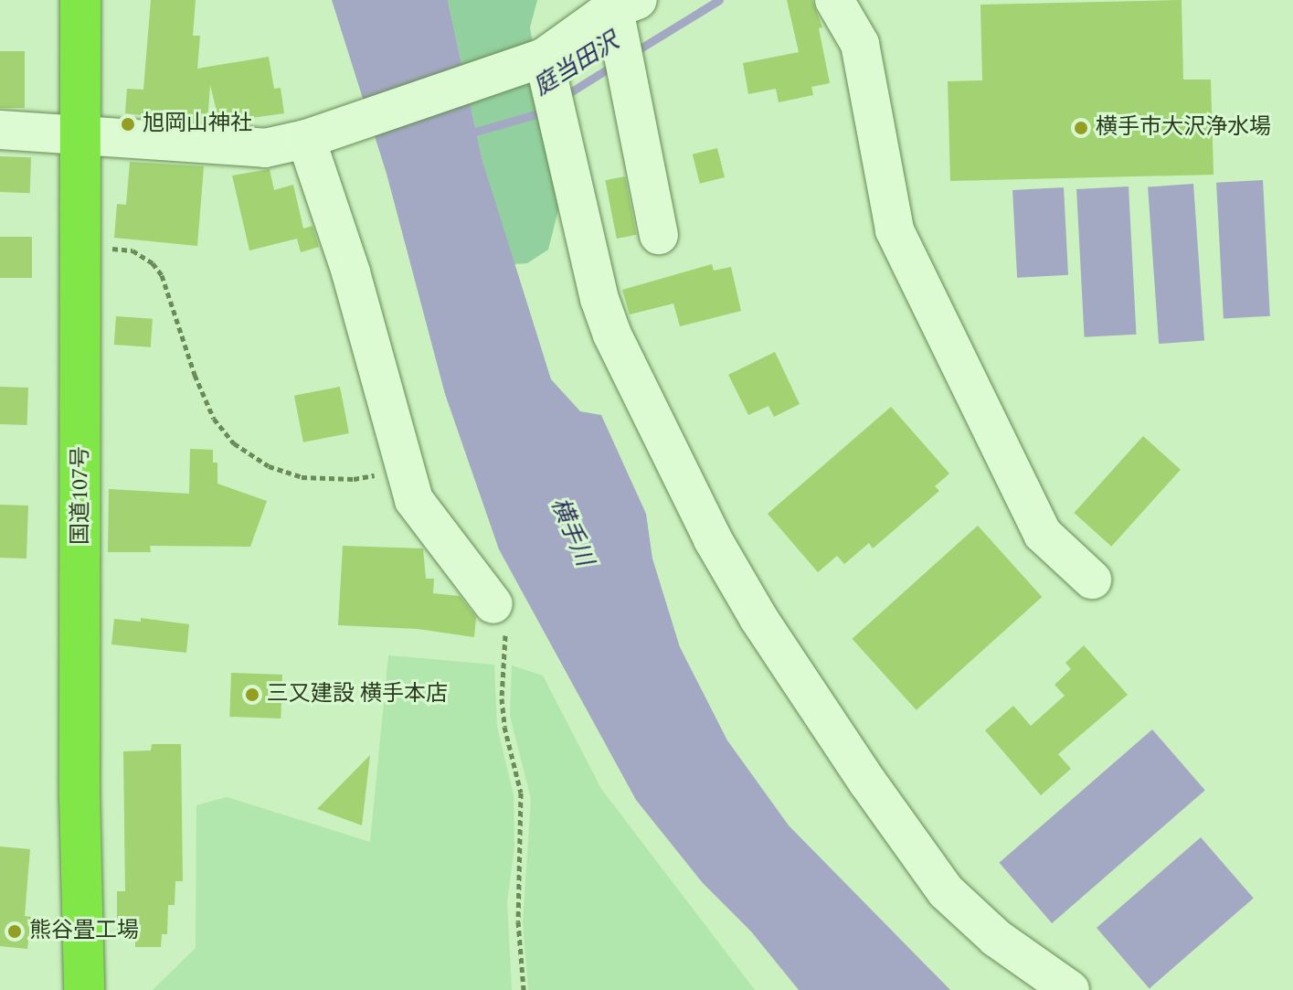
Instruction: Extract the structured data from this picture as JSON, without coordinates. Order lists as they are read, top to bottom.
{
  "streets": {
    "highway": ["国道107号"]
  },
  "water": ["庭当田沢", "横手川"],
  "places": [
    "旭岡山神社",
    "横手市大沢浄水場",
    "三又建設 横手本店",
    "熊谷畳工場"
  ]
}
